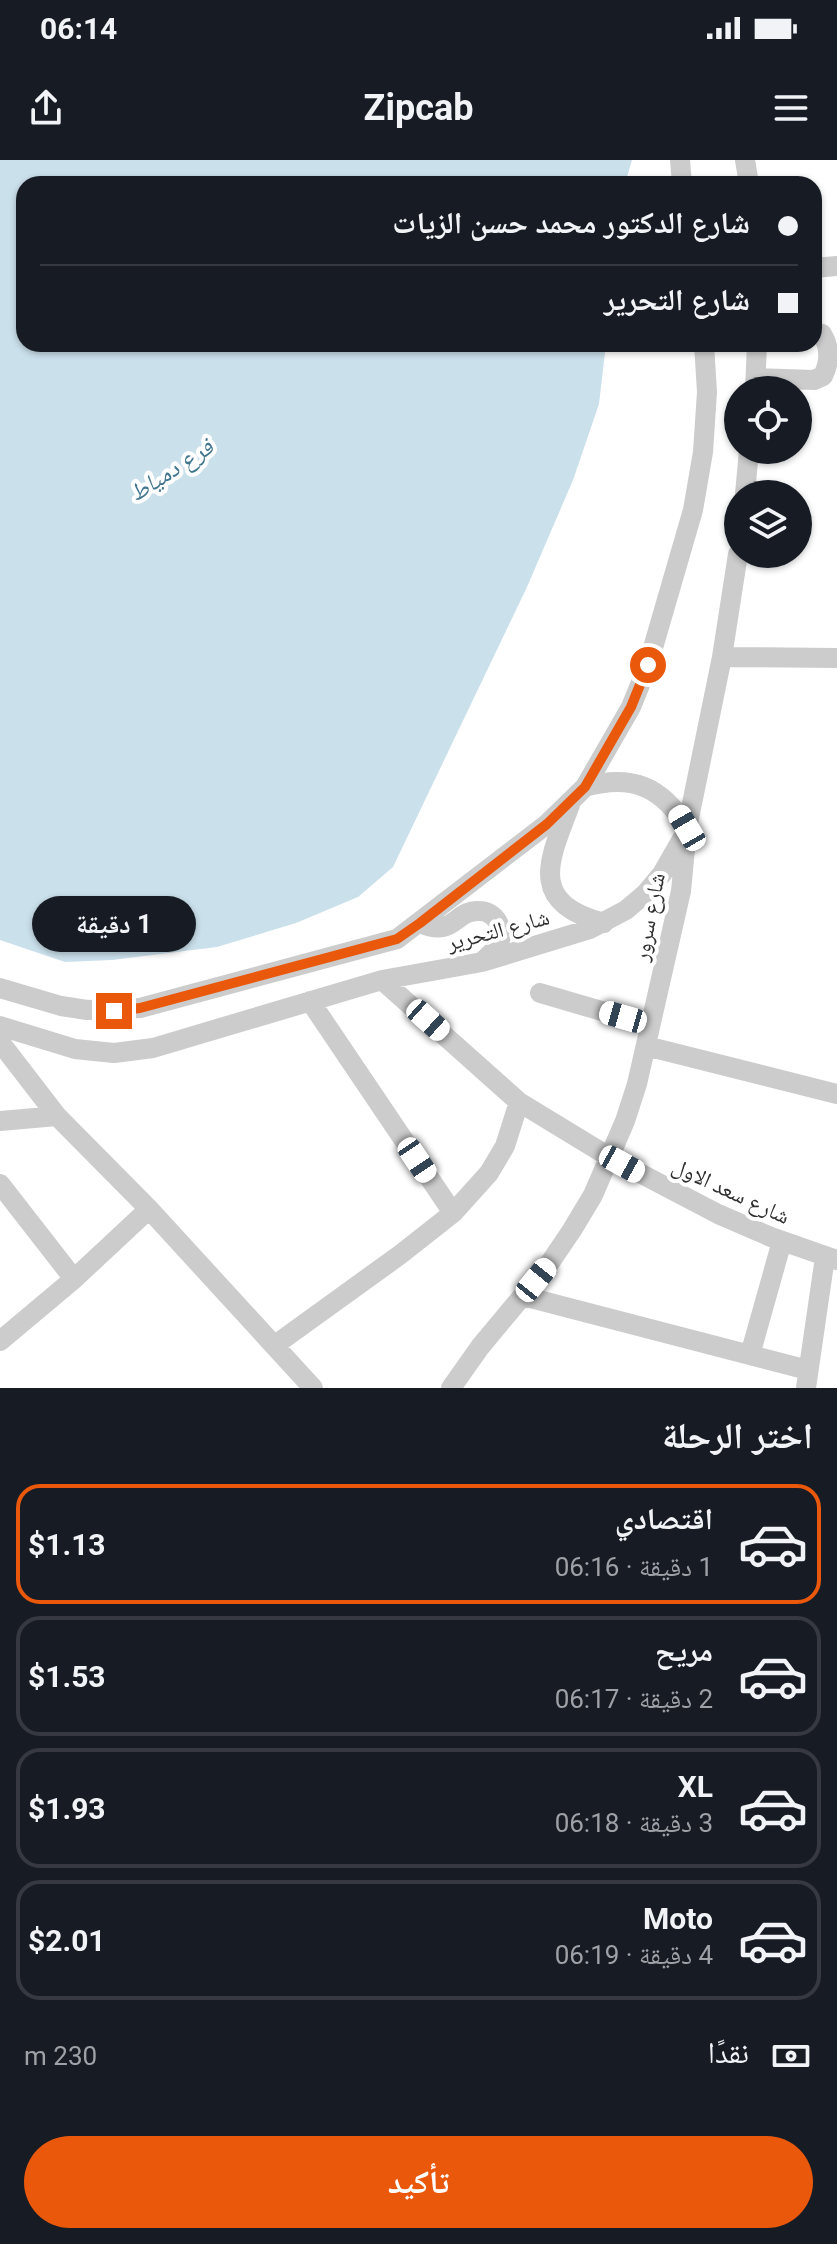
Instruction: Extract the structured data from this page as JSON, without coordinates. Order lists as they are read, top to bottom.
{
  "streets": {
    "street": ["شارع سرور", "شارع التحرير", "شارع سعد الاول"]
  },
  "crossings": [
    ["شارع سرور", "شارع التحرير"],
    ["شارع سرور", "شارع سعد الاول"],
    ["شارع التحرير", "شارع سعد الاول"]
  ],
  "water": ["فرع دمياط"],
  "page": {
    "status": "06:14",
    "header": "Zipcab",
    "banner": ["شارع الدكتور محمد حسن الزيات", "شارع التحرير"],
    "bubble": "1 دقيقة",
    "heading": "اختر الرحلة",
    "list": [
      {
        "name": "اقتصادي",
        "note": "1 دقيقة · 06:16",
        "value": "$1.13"
      },
      {
        "name": "مريح",
        "note": "2 دقيقة · 06:17",
        "value": "$1.53"
      },
      {
        "name": "XL",
        "note": "3 دقيقة · 06:18",
        "value": "$1.93"
      },
      {
        "name": "Moto",
        "note": "4 دقيقة · 06:19",
        "value": "$2.01"
      }
    ],
    "pay": ["نقدًا", "230 m"],
    "buttons": "تأكيد"
  }
}
